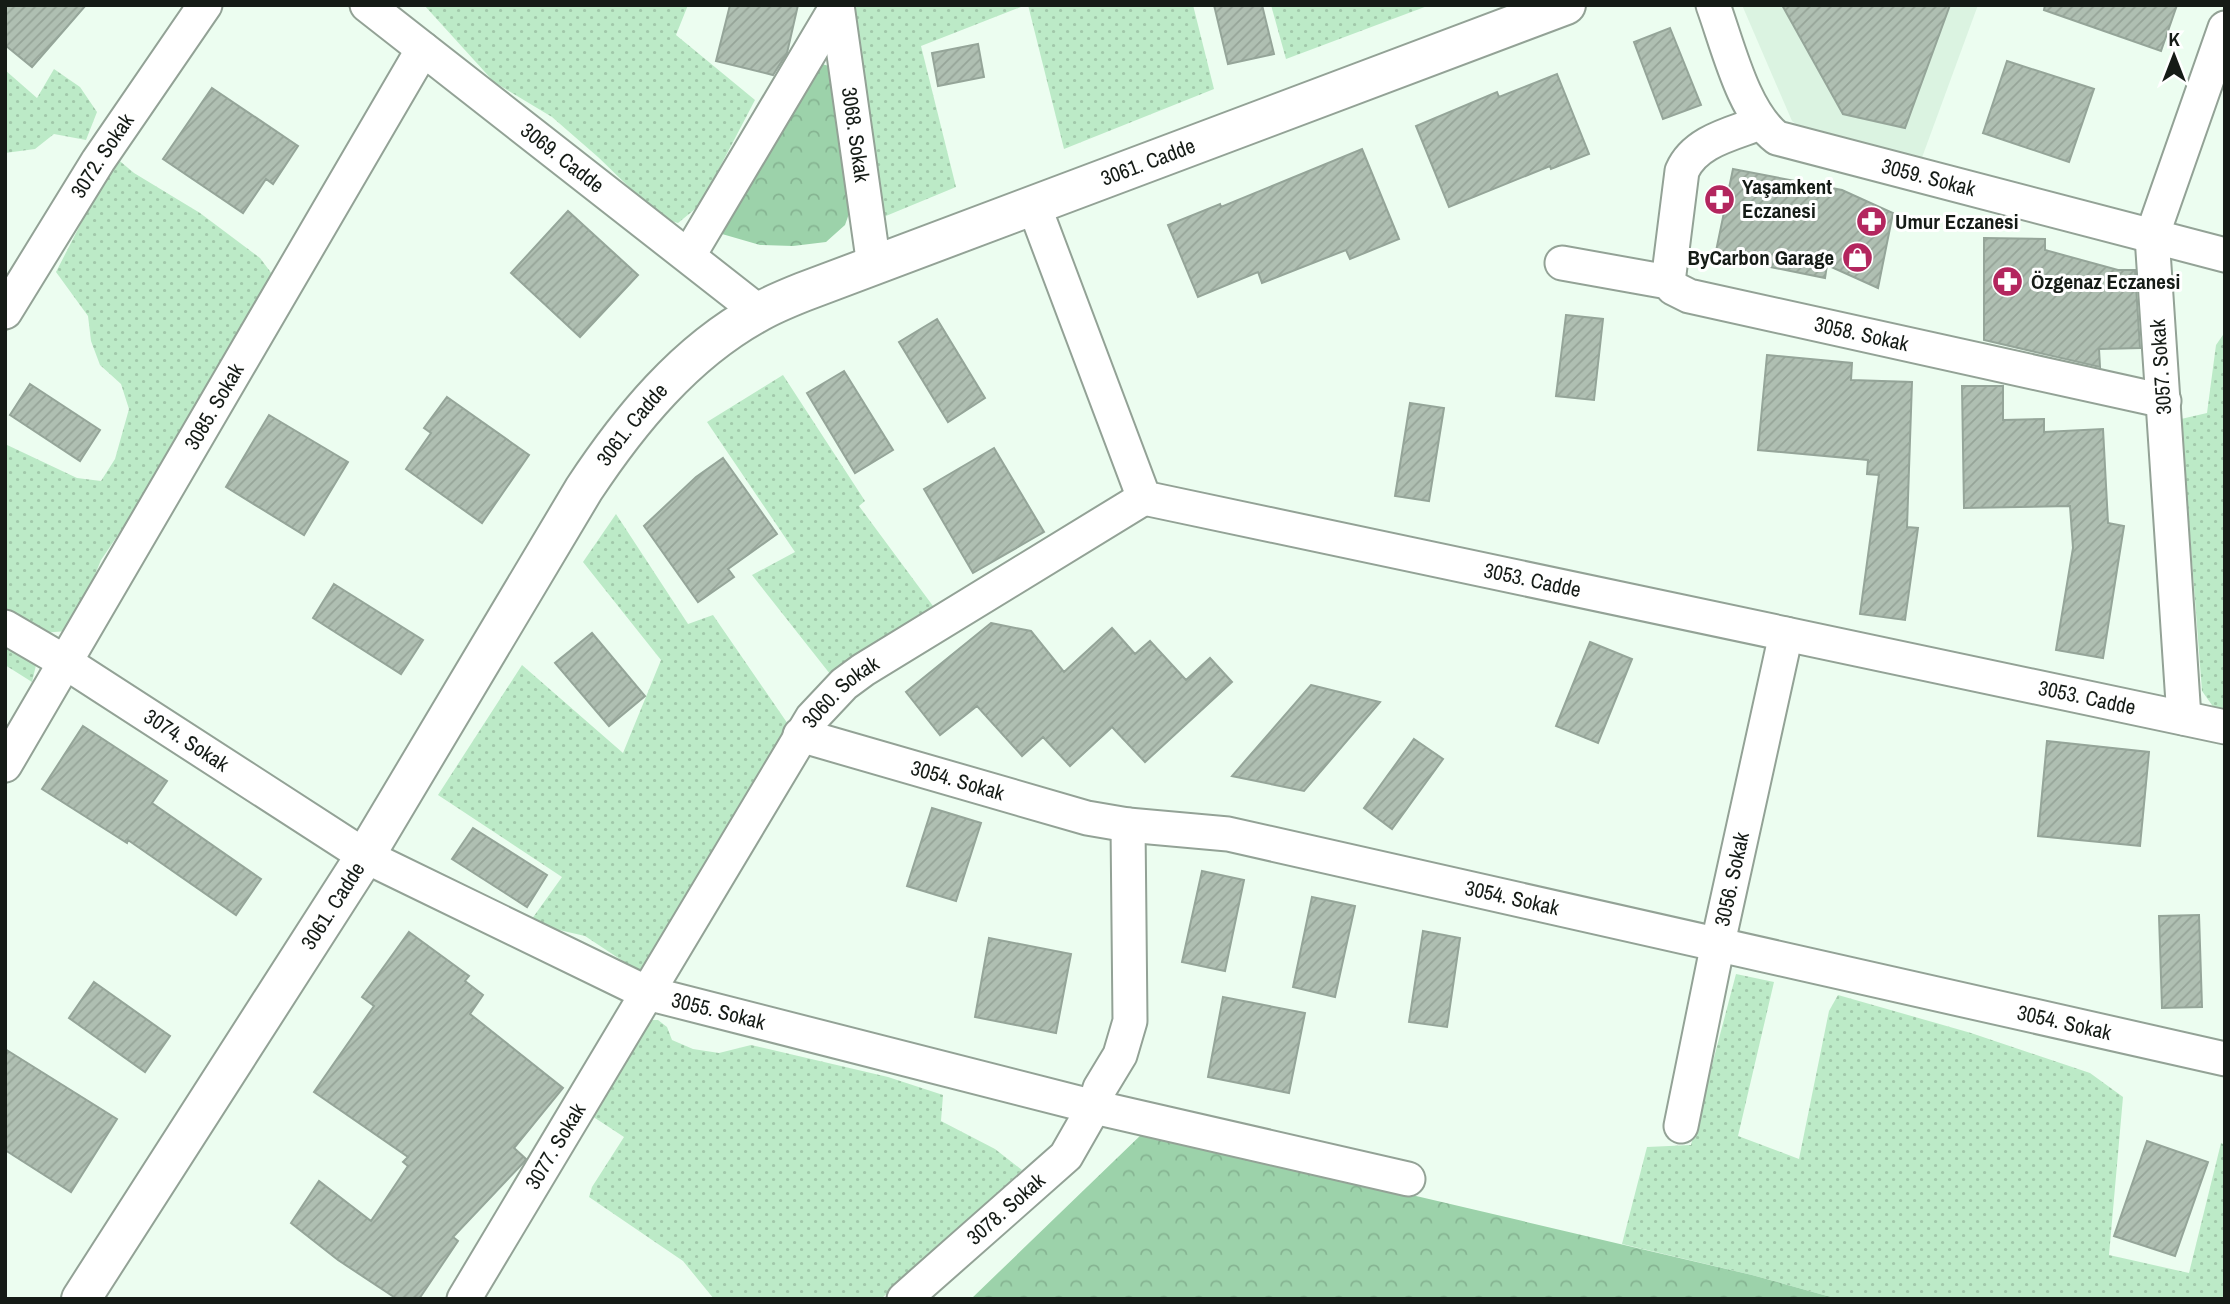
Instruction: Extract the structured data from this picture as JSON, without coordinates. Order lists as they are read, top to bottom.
{
  "streets": {
    "street": [
      "3068. Sokak",
      "3072. Sokak",
      "3069. Cadde",
      "3061. Cadde",
      "3059. Sokak",
      "3058. Sokak",
      "3057. Sokak",
      "3085. Sokak",
      "3053. Cadde",
      "3060. Sokak",
      "3074. Sokak",
      "3054. Sokak",
      "3056. Sokak",
      "3055. Sokak",
      "3077. Sokak",
      "3078. Sokak"
    ]
  },
  "crossings": [
    ["3068. Sokak", "3061. Cadde"],
    ["3069. Cadde", "3061. Cadde"],
    ["3069. Cadde", "3085. Sokak"],
    ["3061. Cadde", "3074. Sokak"],
    ["3061. Cadde", "3055. Sokak"],
    ["3059. Sokak", "3057. Sokak"],
    ["3058. Sokak", "3057. Sokak"],
    ["3057. Sokak", "3053. Cadde"],
    ["3085. Sokak", "3074. Sokak"],
    ["3053. Cadde", "3060. Sokak"],
    ["3053. Cadde", "3056. Sokak"],
    ["3060. Sokak", "3054. Sokak"],
    ["3060. Sokak", "3055. Sokak"],
    ["3060. Sokak", "3077. Sokak"],
    ["3074. Sokak", "3055. Sokak"],
    ["3054. Sokak", "3056. Sokak"],
    ["3054. Sokak", "3078. Sokak"],
    ["3055. Sokak", "3077. Sokak"],
    ["3055. Sokak", "3078. Sokak"]
  ],
  "places": {
    "pharmacy": ["Yaşamkent Eczanesi", "Umur Eczanesi", "Özgenaz Eczanesi"],
    "shop": ["ByCarbon Garage"]
  },
  "north": "top"
}
